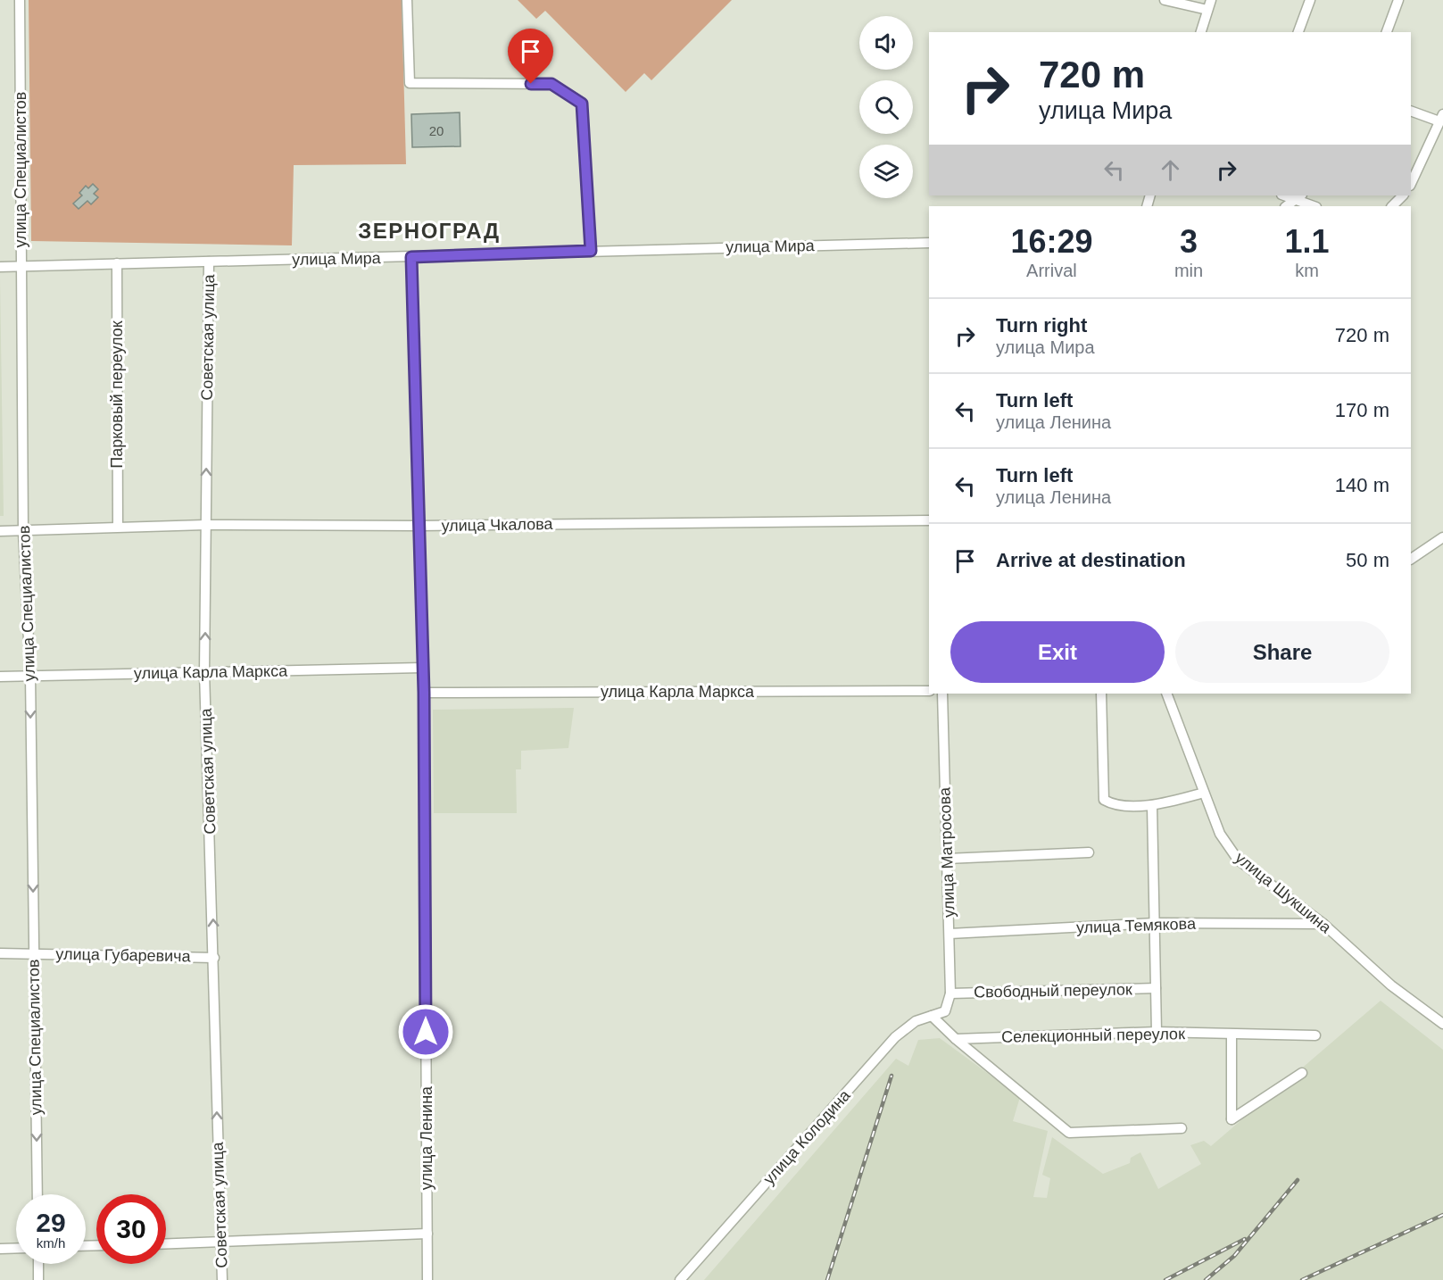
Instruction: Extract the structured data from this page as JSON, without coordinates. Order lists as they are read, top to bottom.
{
  "streets": {
    "street": [
      "улица Специалистов",
      "улица Мира",
      "Советская улица",
      "Парковый переулок",
      "улица Чкалова",
      "улица Карла Маркса",
      "улица Матросова",
      "улица Шукшина",
      "улица Темякова",
      "улица Губаревича",
      "Свободный переулок",
      "Селекционный переулок",
      "улица Колодина",
      "улица Ленина"
    ]
  },
  "crossings": [
    ["улица Специалистов", "улица Мира"],
    ["улица Специалистов", "улица Чкалова"],
    ["улица Специалистов", "улица Карла Маркса"],
    ["улица Специалистов", "улица Губаревича"],
    ["улица Мира", "Советская улица"],
    ["улица Мира", "Парковый переулок"],
    ["улица Мира", "улица Ленина"],
    ["Советская улица", "улица Чкалова"],
    ["Советская улица", "улица Карла Маркса"],
    ["Советская улица", "улица Губаревича"],
    ["Парковый переулок", "улица Чкалова"],
    ["улица Чкалова", "улица Ленина"],
    ["улица Карла Маркса", "улица Ленина"],
    ["улица Матросова", "улица Темякова"],
    ["улица Матросова", "Свободный переулок"],
    ["улица Матросова", "улица Колодина"],
    ["улица Шукшина", "улица Темякова"],
    ["Селекционный переулок", "улица Колодина"]
  ],
  "one_way": ["улица Специалистов", "Советская улица"],
  "districts": ["ЗЕРНОГРАД"],
  "house_numbers": ["20"],
  "page": {
    "turn": ["720 m", "улица Мира"],
    "eta": [
      "16:29",
      "Arrival",
      "3",
      "min",
      "1.1",
      "km"
    ],
    "list": [
      {
        "name": "Turn right",
        "note": "улица Мира",
        "value": "720 m"
      },
      {
        "name": "Turn left",
        "note": "улица Ленина",
        "value": "170 m"
      },
      {
        "name": "Turn left",
        "note": "улица Ленина",
        "value": "140 m"
      },
      {
        "name": "Arrive at destination",
        "value": "50 m"
      }
    ],
    "buttons": ["Exit", "Share"],
    "speed": "29 km/h",
    "limit": "30"
  }
}
